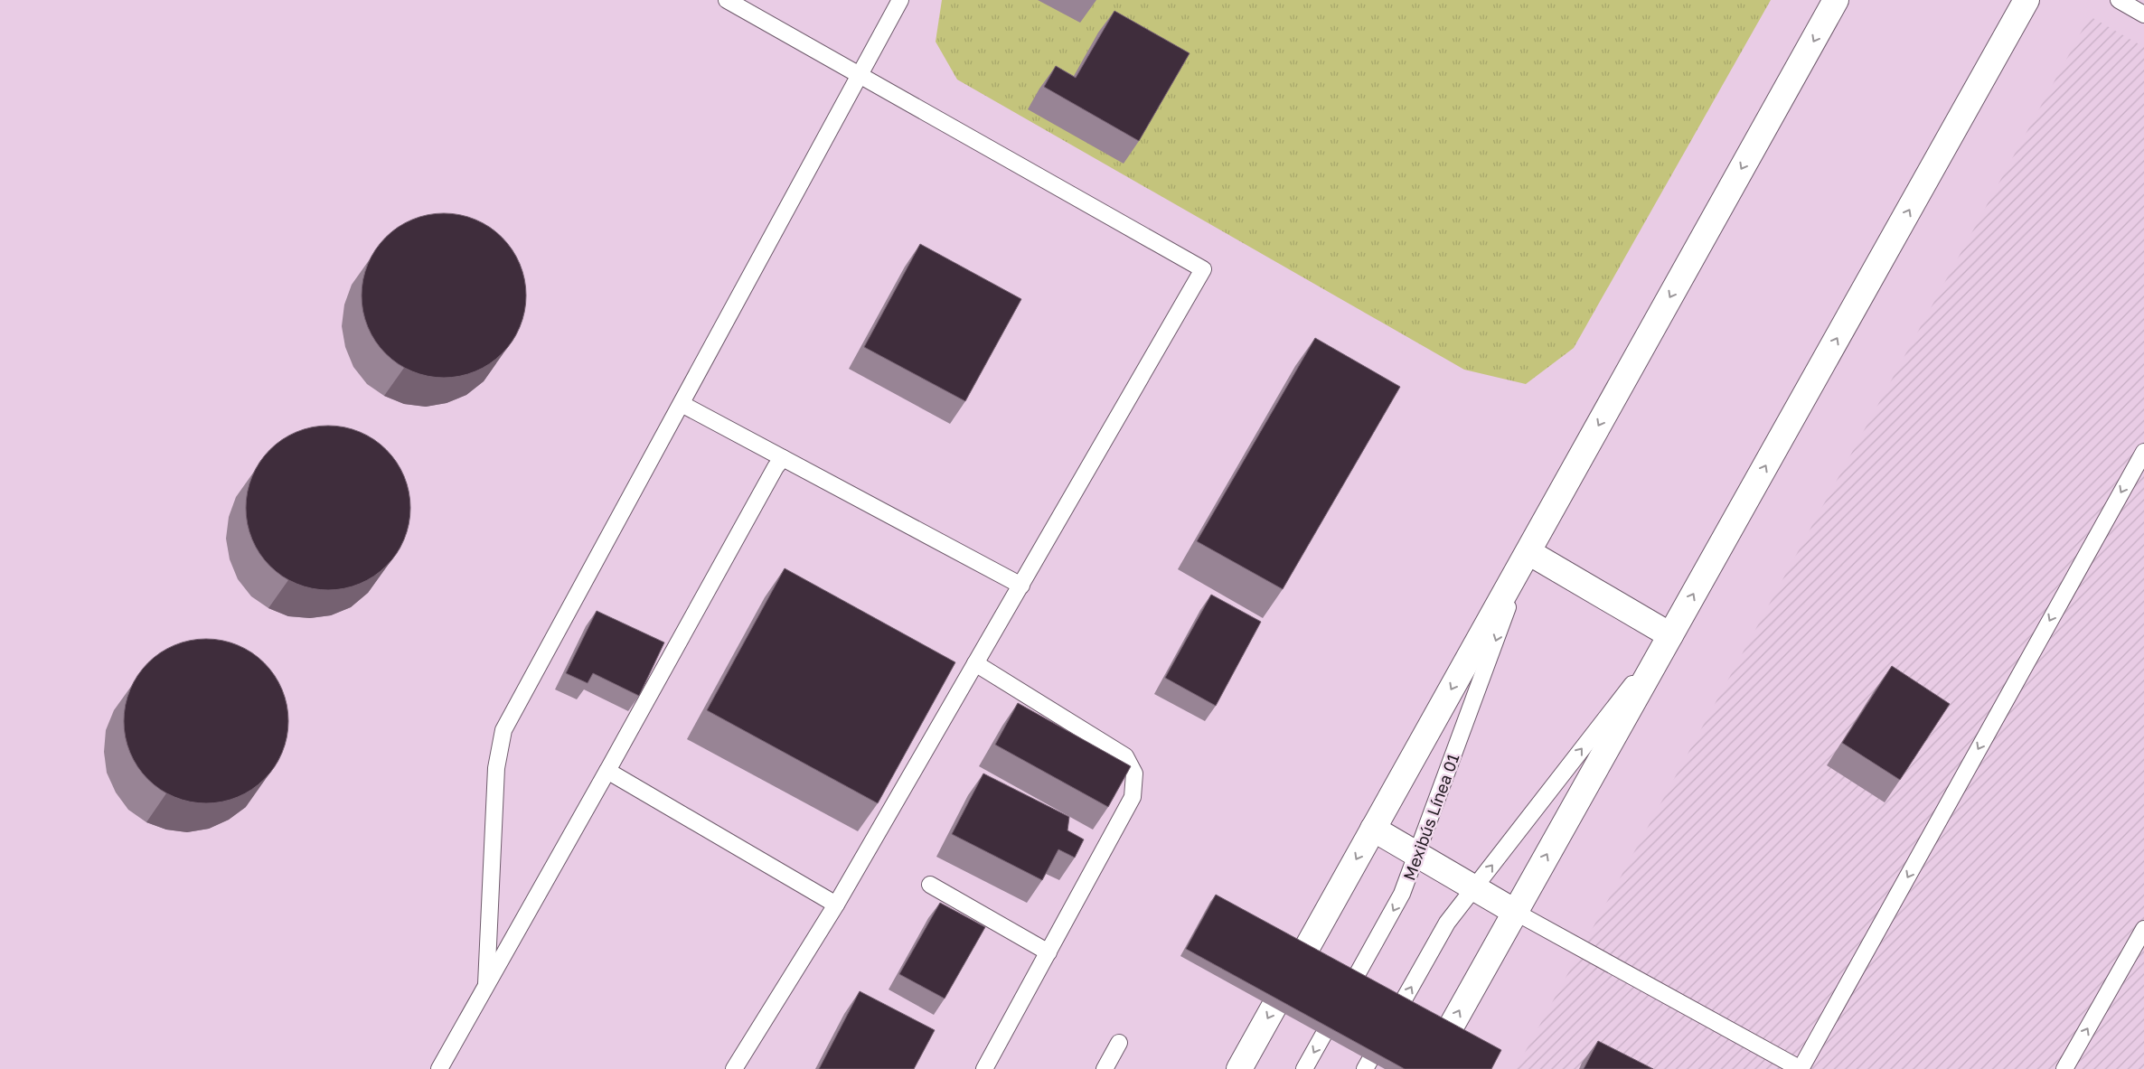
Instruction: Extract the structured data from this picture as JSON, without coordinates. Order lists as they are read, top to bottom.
{
  "streets": {
    "lane": ["Mexibús Línea 01"]
  }
}
